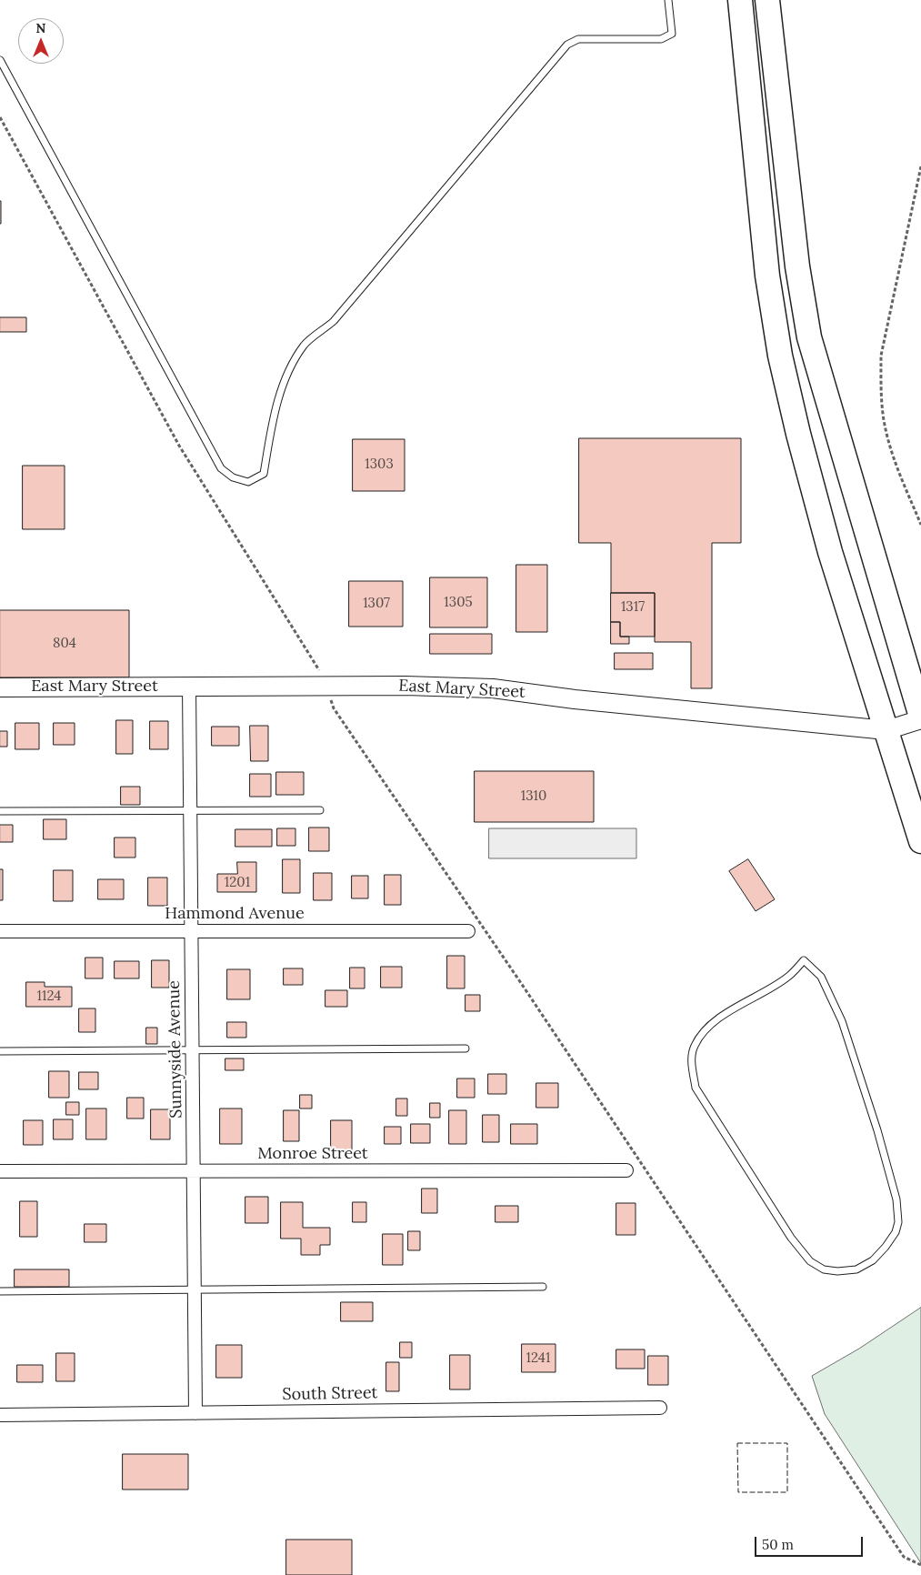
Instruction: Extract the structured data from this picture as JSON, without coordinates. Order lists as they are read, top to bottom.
{
  "streets": {
    "main road": ["East Mary Street"],
    "street": [
      "Hammond Avenue",
      "Sunnyside Avenue",
      "Monroe Street",
      "South Street"
    ]
  },
  "crossings": [
    ["East Mary Street", "Sunnyside Avenue"],
    ["Hammond Avenue", "Sunnyside Avenue"],
    ["Sunnyside Avenue", "Monroe Street"],
    ["Sunnyside Avenue", "South Street"]
  ],
  "house_numbers": [
    "1303",
    "1305",
    "1307",
    "1317",
    "804",
    "1310",
    "1201",
    "1124",
    "1241"
  ],
  "scale_bar": "50 m",
  "north": "top"
}
